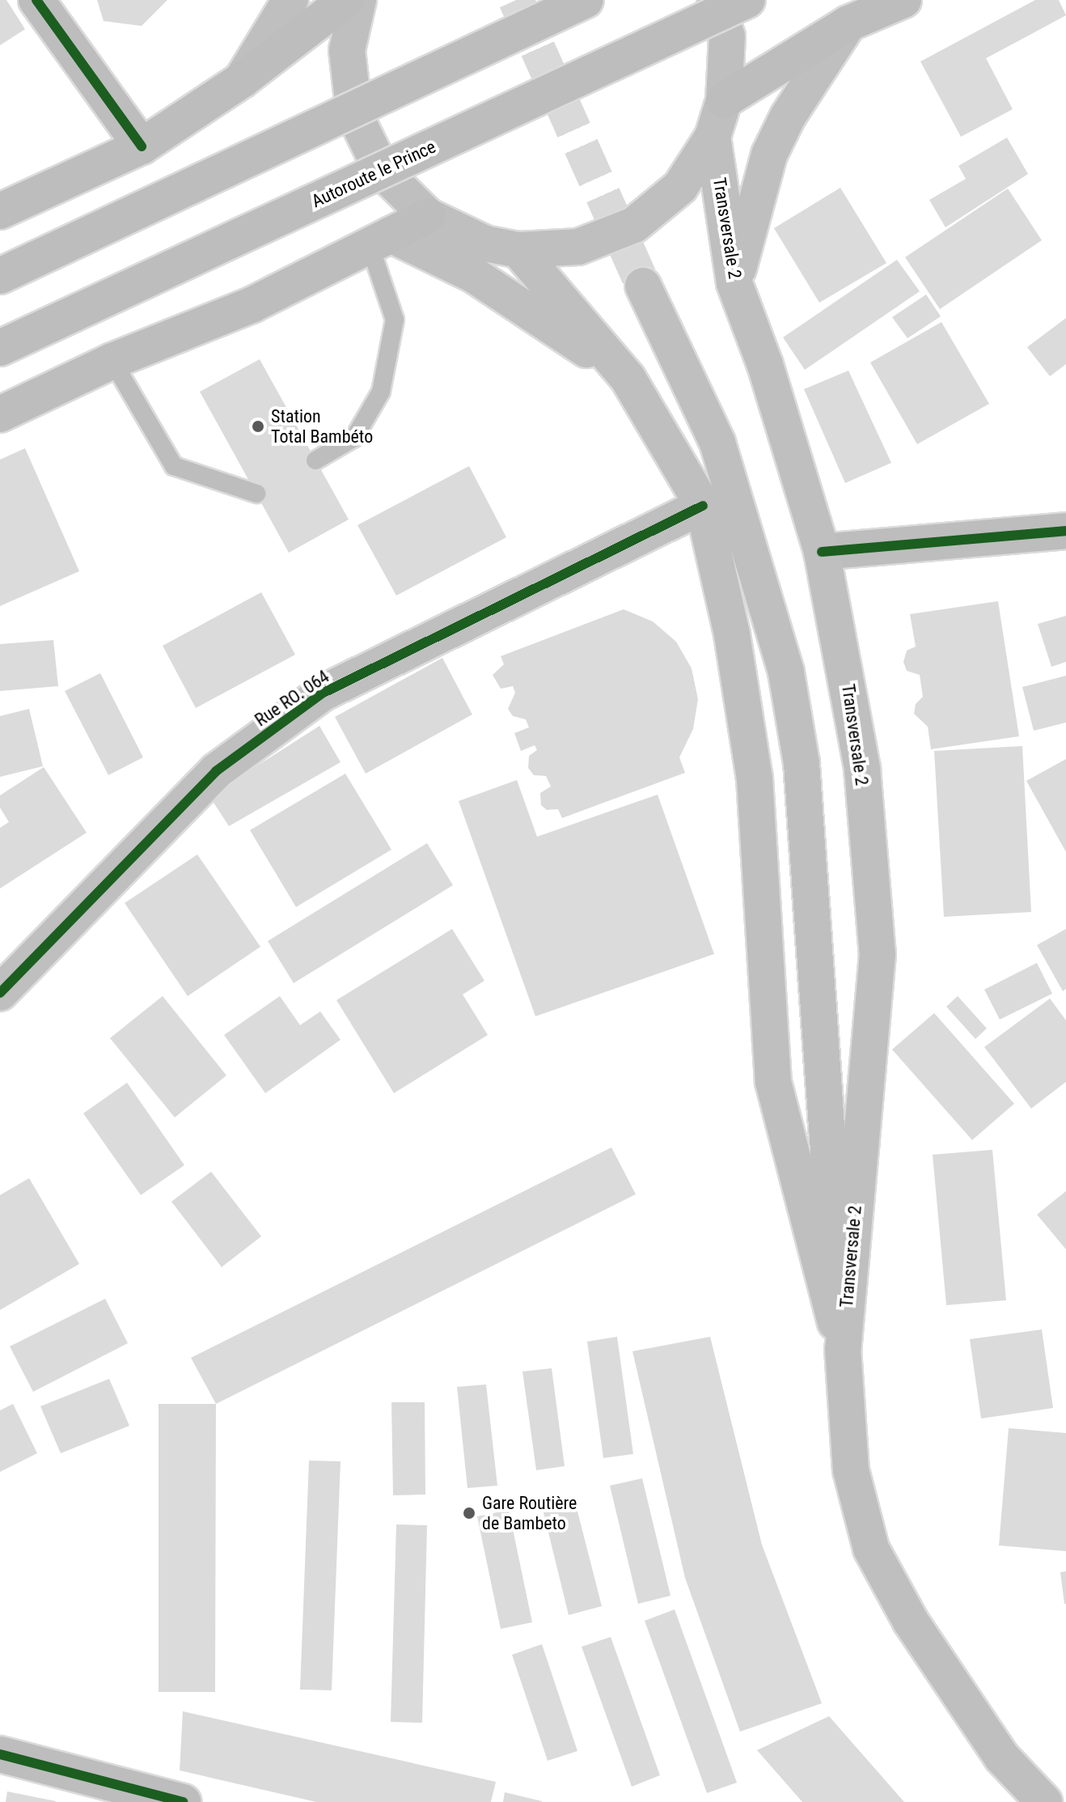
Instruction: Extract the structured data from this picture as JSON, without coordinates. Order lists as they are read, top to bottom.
{
  "streets": {
    "main road": ["Autoroute le Prince", "Transversale 2", "Rue RO. 064"]
  },
  "crossings": [
    ["Transversale 2", "Rue RO. 064"]
  ],
  "places": ["Station Total Bambéto", "Gare Routière de Bambeto"]
}
